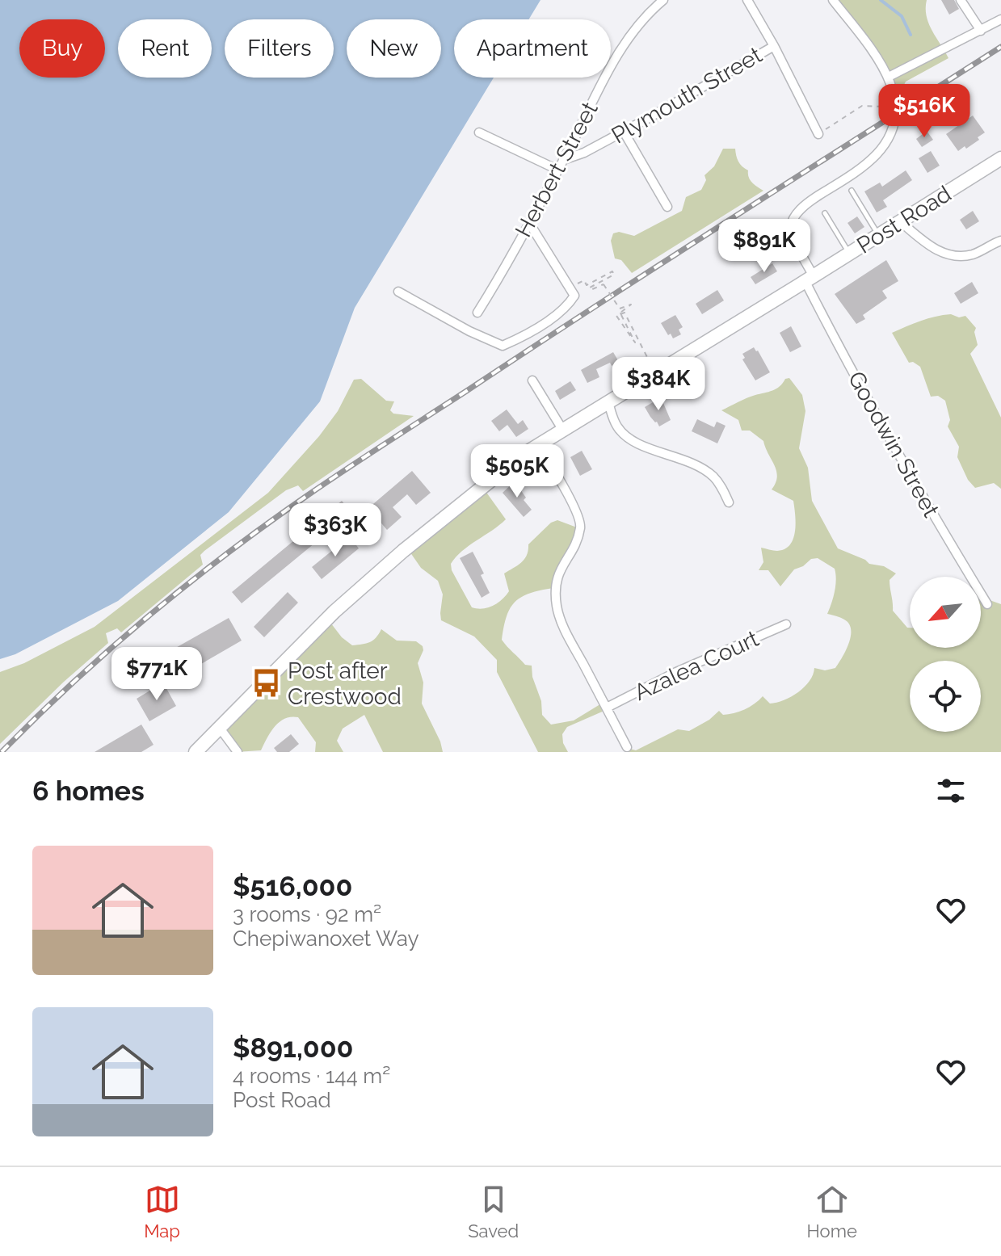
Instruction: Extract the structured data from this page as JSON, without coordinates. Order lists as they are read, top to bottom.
{
  "streets": {
    "main road": ["Post Road"],
    "street": [
      "Plymouth Street",
      "Herbert Street",
      "Goodwin Street",
      "Azalea Court"
    ]
  },
  "crossings": [
    ["Plymouth Street", "Herbert Street"],
    ["Post Road", "Goodwin Street"]
  ],
  "places": {
    "bus stop": ["Post after Crestwood"]
  },
  "north": "bottom left",
  "page": {
    "chip": [
      "Buy",
      "Rent",
      "Filters",
      "New",
      "Apartment"
    ],
    "price": [
      "$516K",
      "$891K",
      "$384K",
      "$505K",
      "$363K",
      "$771K"
    ],
    "heading": "6 homes",
    "list": [
      {
        "name": "$516,000",
        "note": "3 rooms · 92 m² · Chepiwanoxet Way"
      },
      {
        "name": "$891,000",
        "note": "4 rooms · 144 m² · Post Road"
      }
    ],
    "tabs": ["Map", "Saved", "Home"]
  }
}
